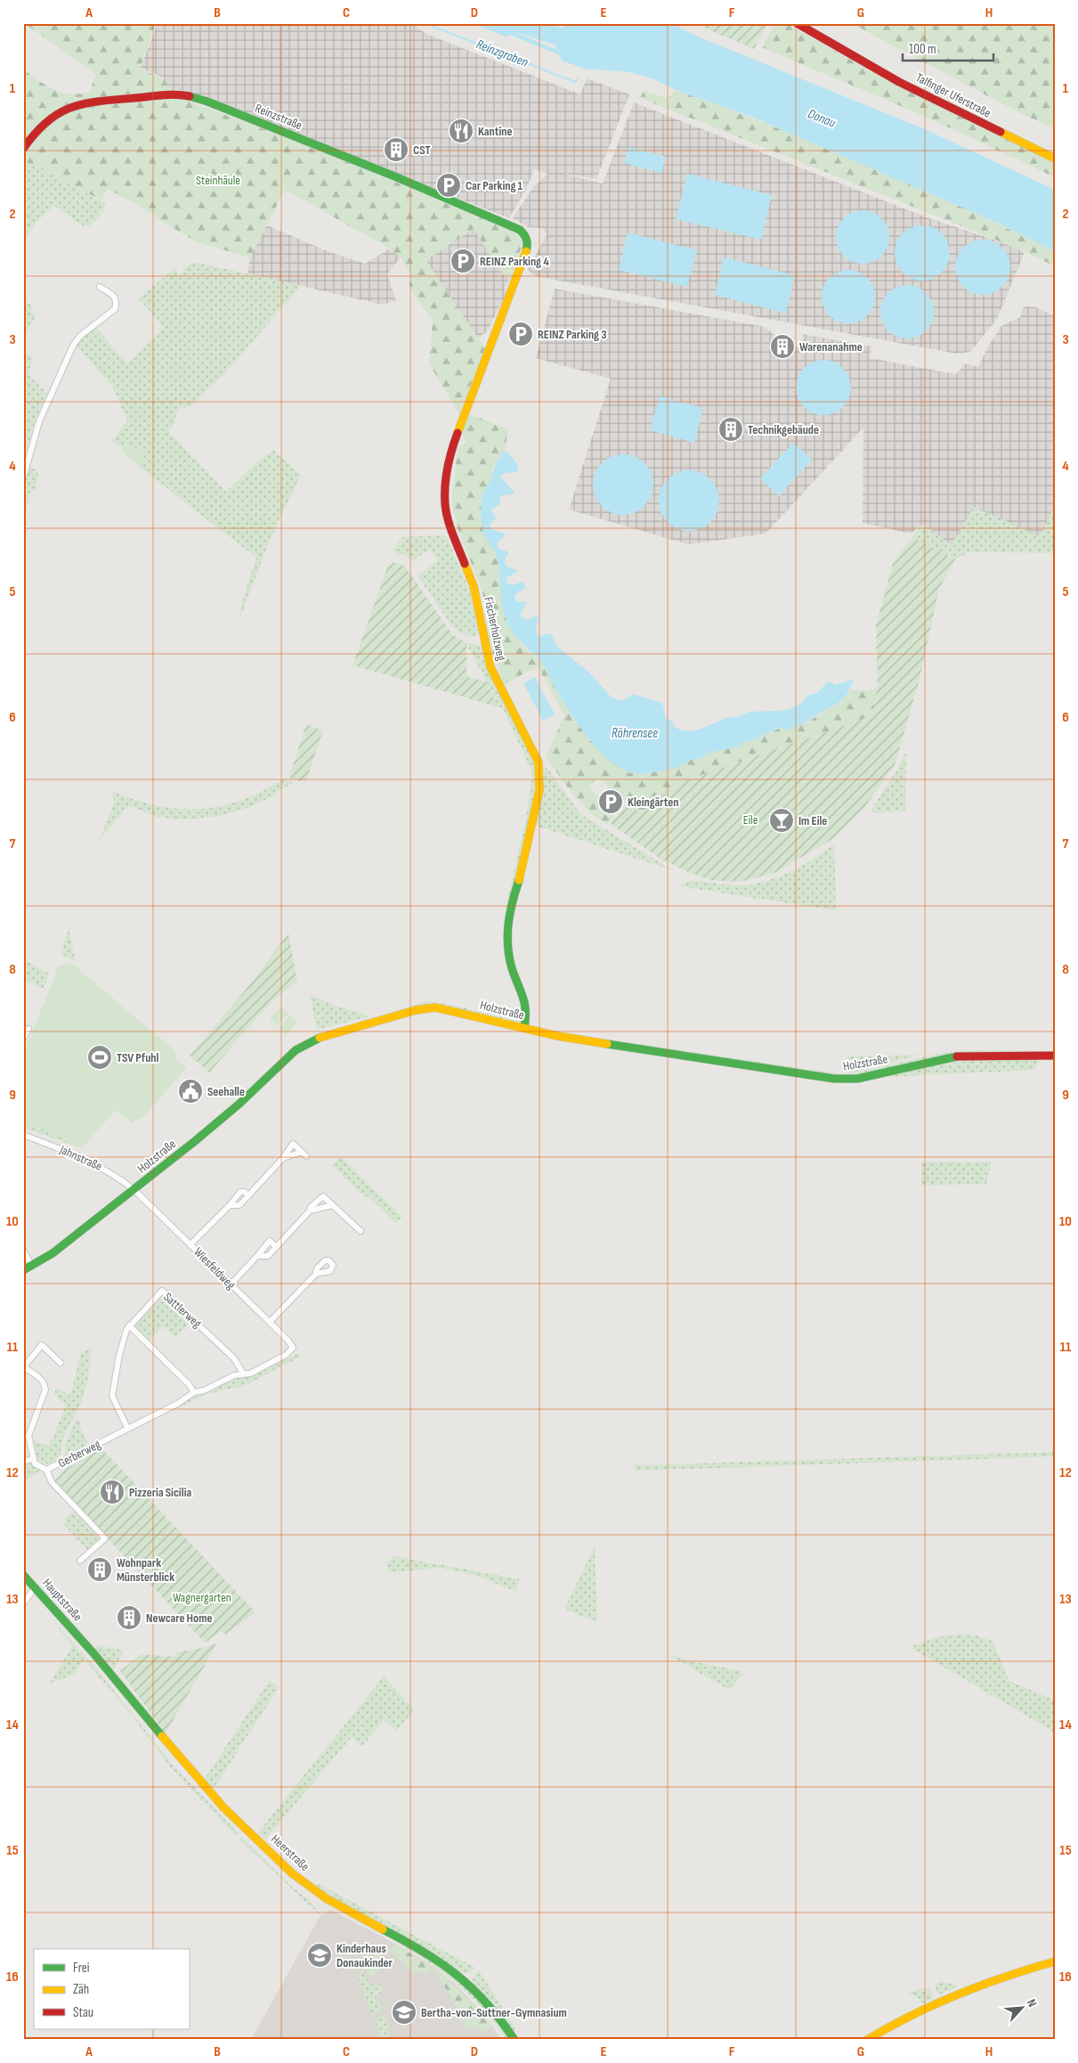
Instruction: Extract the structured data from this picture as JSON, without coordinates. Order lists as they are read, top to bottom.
{
  "streets": {
    "street": [
      "Talfinger Uferstraße",
      "Reinzstraße",
      "Fischerholzweg",
      "Holzstraße",
      "Jahnstraße",
      "Wiesfeldweg",
      "Sattlerweg",
      "Gerberweg",
      "Hauptstraße",
      "Heerstraße"
    ]
  },
  "crossings": [
    ["Reinzstraße", "Fischerholzweg"],
    ["Fischerholzweg", "Holzstraße"],
    ["Holzstraße", "Jahnstraße"],
    ["Holzstraße", "Wiesfeldweg"],
    ["Jahnstraße", "Wiesfeldweg"],
    ["Wiesfeldweg", "Gerberweg"],
    ["Sattlerweg", "Gerberweg"],
    ["Hauptstraße", "Heerstraße"]
  ],
  "water": ["Reinzgraben", "Donau", "Röhrensee"],
  "parks": ["Steinhäule", "Eile", "Wagnergarten"],
  "places": {
    "restaurant": ["Kantine", "Pizzeria Sicilia"],
    "building": [
      "CST",
      "Warenanahme",
      "Technikgebäude",
      "Wohnpark Münsterblick",
      "Newcare Home"
    ],
    "parking": [
      "Car Parking 1",
      "REINZ Parking 4",
      "REINZ Parking 3",
      "Kleingärten"
    ],
    "bar": ["Im Eile"],
    "sports": ["TSV Pfuhl"],
    "public building": ["Seehalle"],
    "school or university": ["Kinderhaus Donaukinder", "Bertha-von-Suttner-Gymnasium"]
  },
  "legend": ["Frei", "Zäh", "Stau"],
  "scale_bar": "100 m",
  "north": "top right",
  "grid": {
    "columns": [
      "A",
      "B",
      "C",
      "D",
      "E",
      "F",
      "G",
      "H"
    ],
    "rows": [
      "1",
      "2",
      "3",
      "4",
      "5",
      "6",
      "7",
      "8",
      "9",
      "10",
      "11",
      "12",
      "13",
      "14",
      "15",
      "16"
    ]
  }
}
